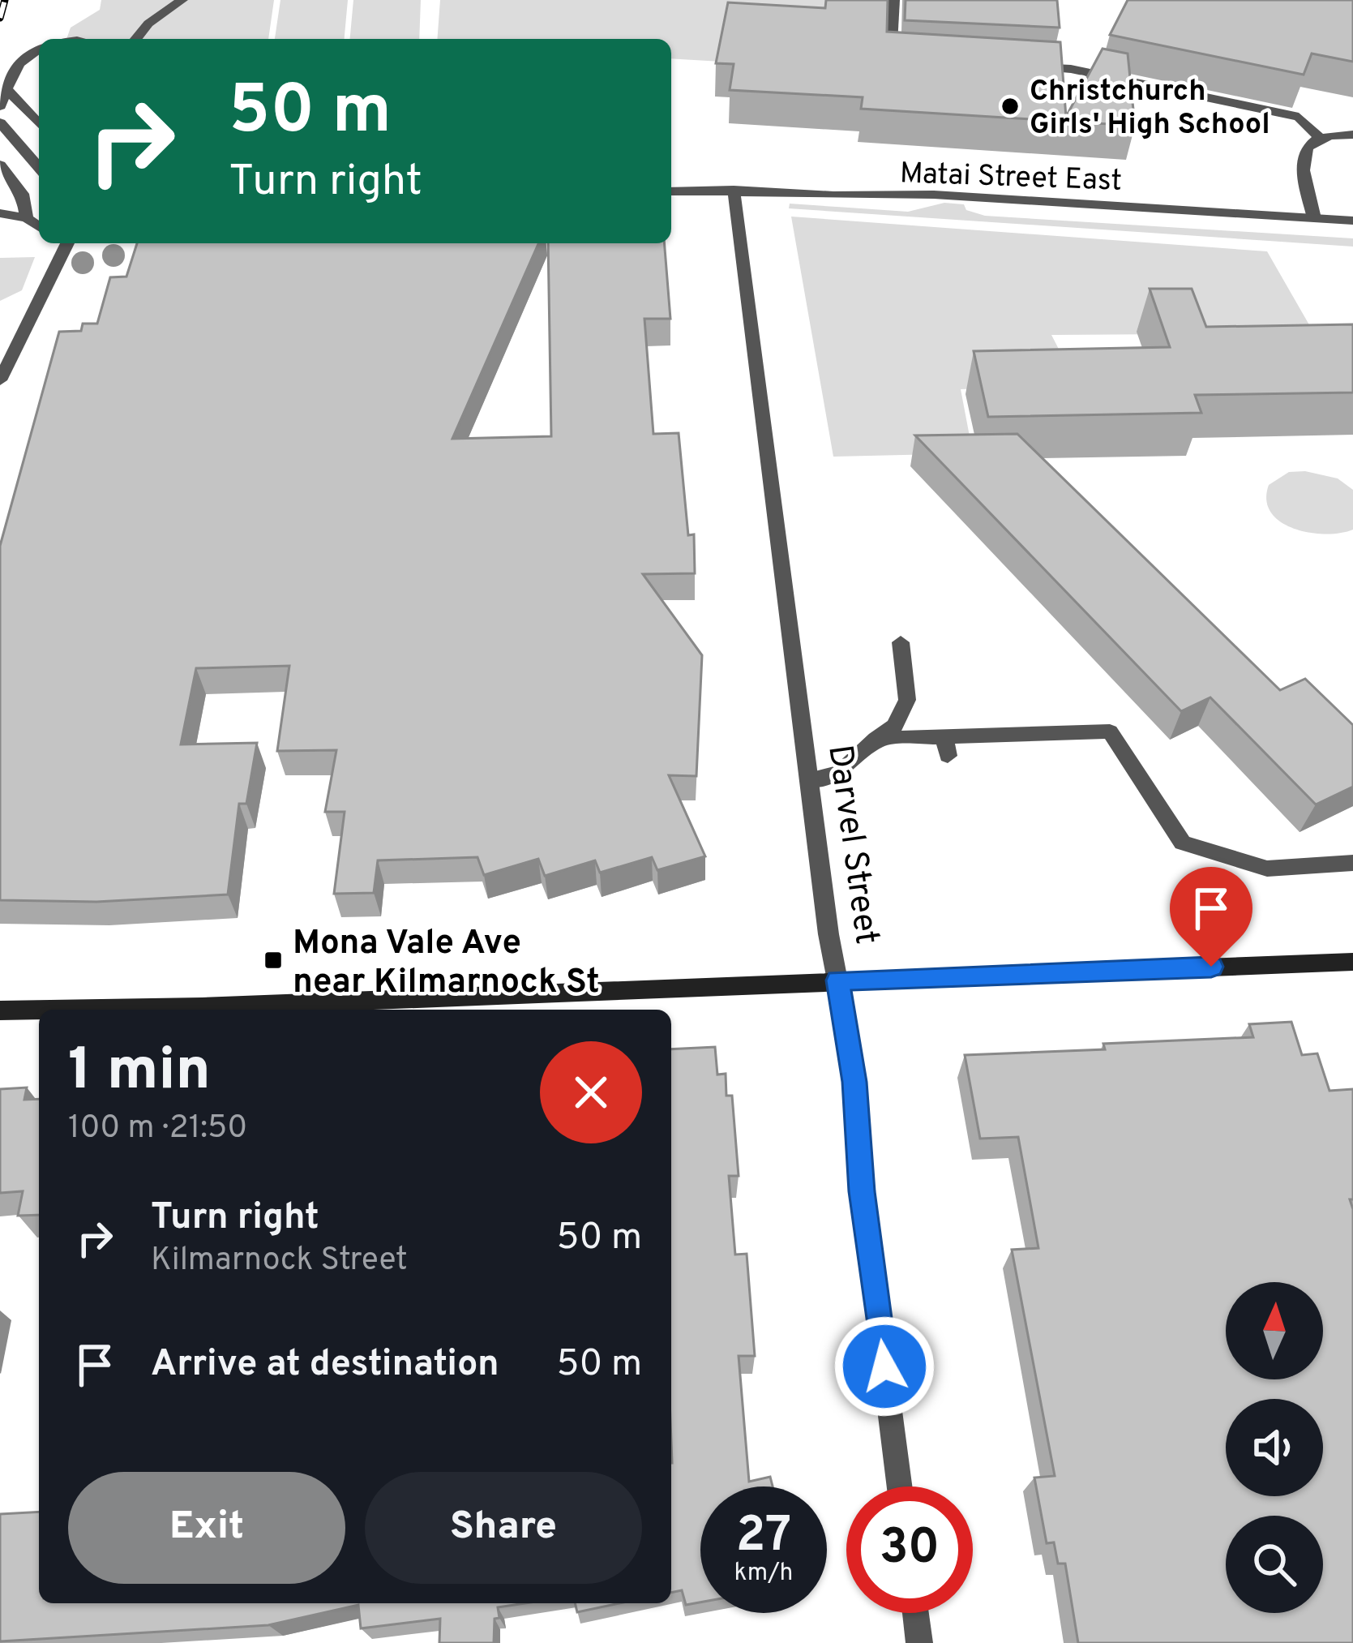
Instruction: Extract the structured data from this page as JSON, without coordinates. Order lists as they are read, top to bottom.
{
  "streets": {
    "street": ["Matai Street East", "Darvel Street"]
  },
  "crossings": [
    ["Matai Street East", "Darvel Street"]
  ],
  "places": {
    "other": ["Christchurch Girls' High School"],
    "transit": ["Mona Vale Ave near Kilmarnock St"]
  },
  "north": "top",
  "page": {
    "turn": ["50 m", "Turn right"],
    "heading": ["1 min", "100 m · 21:50"],
    "list": [
      {
        "name": "Turn right",
        "note": "Kilmarnock Street",
        "value": "50 m"
      },
      {
        "name": "Arrive at destination",
        "value": "50 m"
      }
    ],
    "buttons": ["Exit", "Share"],
    "speed": "27 km/h",
    "limit": "30"
  }
}
